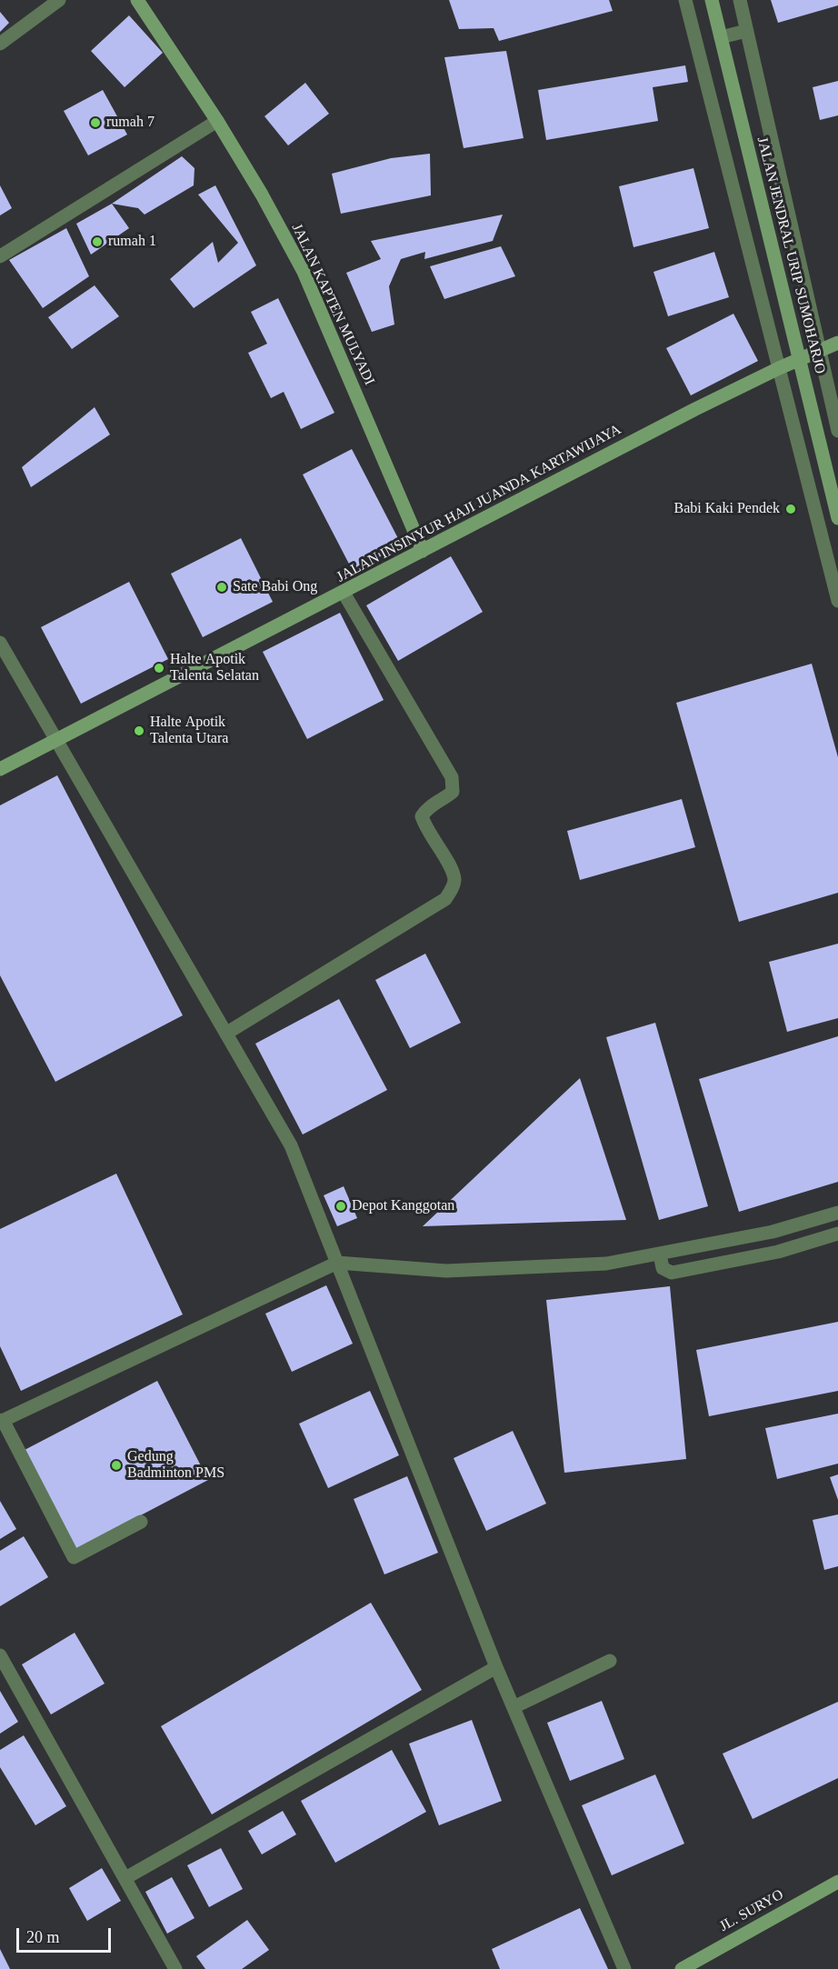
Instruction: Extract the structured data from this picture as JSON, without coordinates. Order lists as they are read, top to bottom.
{
  "streets": {
    "main road": [
      "JALAN JENDRAL URIP SUMOHARJO",
      "JALAN KAPTEN MULYADI",
      "JALAN INSINYUR HAJI JUANDA KARTAWIJAYA",
      "JL. SURYO"
    ]
  },
  "crossings": [
    ["JALAN JENDRAL URIP SUMOHARJO", "JALAN INSINYUR HAJI JUANDA KARTAWIJAYA"],
    ["JALAN KAPTEN MULYADI", "JALAN INSINYUR HAJI JUANDA KARTAWIJAYA"]
  ],
  "places": [
    "rumah 7",
    "rumah 1",
    "Babi Kaki Pendek",
    "Sate Babi Ong",
    "Halte Apotik Talenta Selatan",
    "Halte Apotik Talenta Utara",
    "Depot Kanggotan",
    "Gedung Badminton PMS"
  ],
  "scale_bar": "20 m"
}
